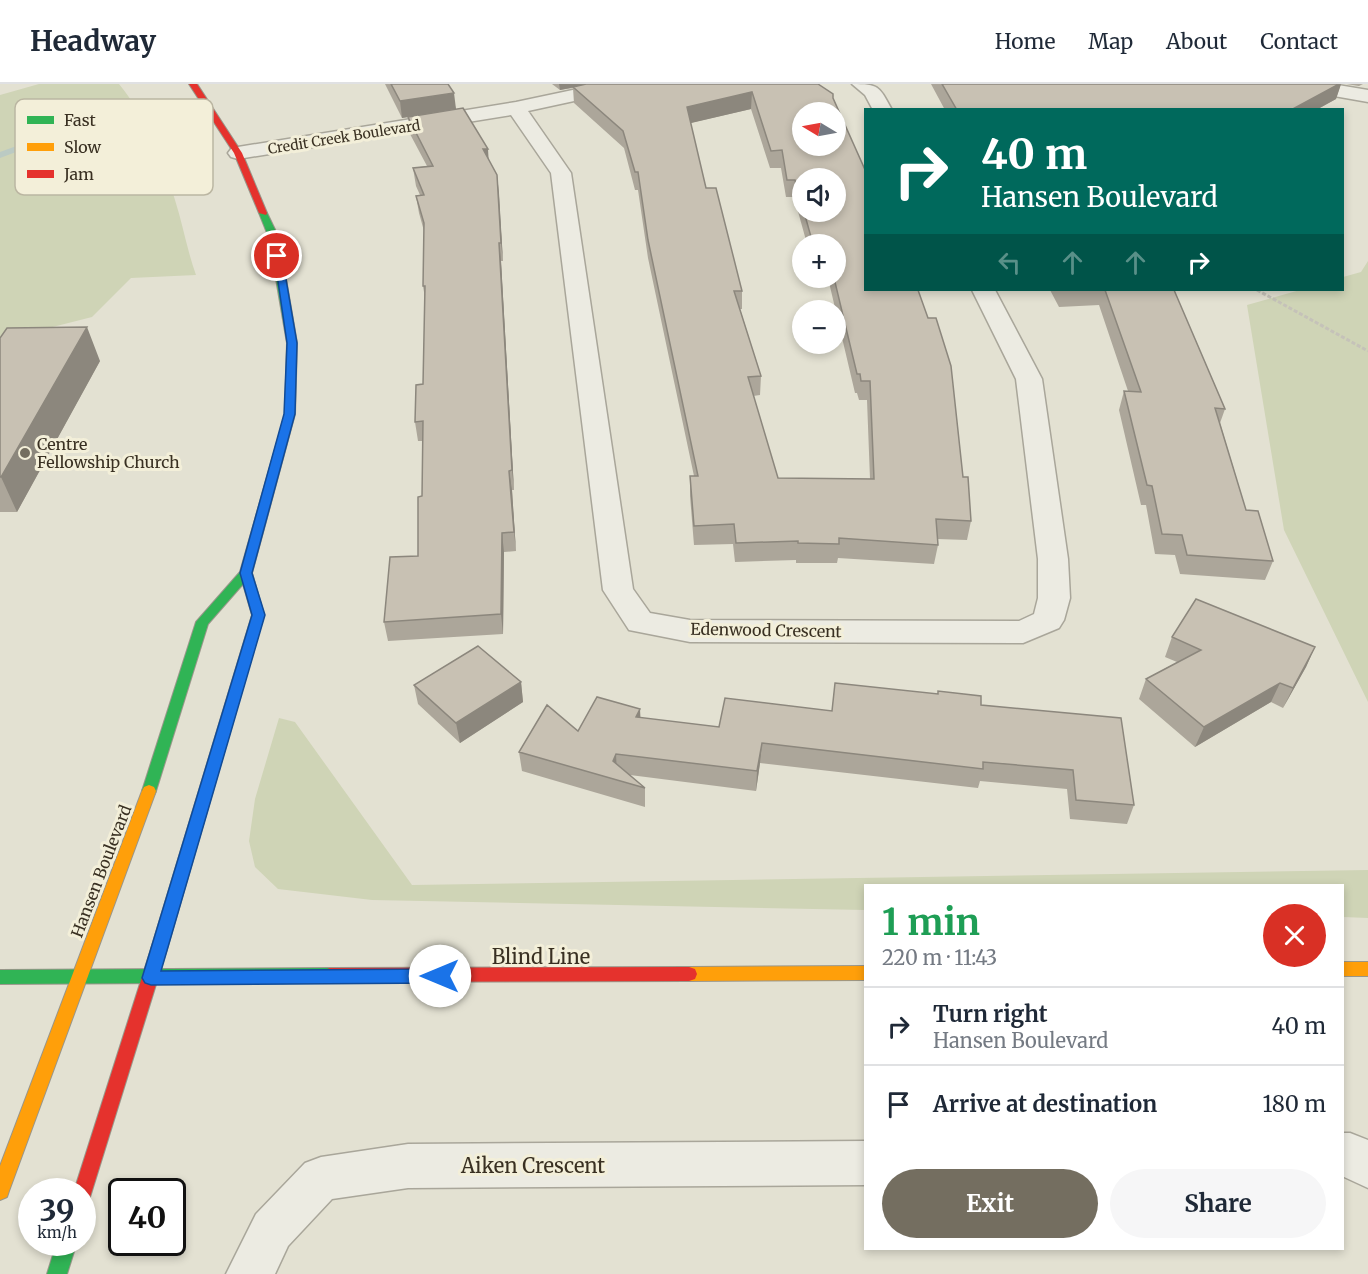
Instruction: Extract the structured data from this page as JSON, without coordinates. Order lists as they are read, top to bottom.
{
  "streets": {
    "street": [
      "Credit Creek Boulevard",
      "Edenwood Crescent",
      "Hansen Boulevard",
      "Blind Line",
      "Aiken Crescent"
    ]
  },
  "crossings": [
    ["Credit Creek Boulevard", "Edenwood Crescent"],
    ["Credit Creek Boulevard", "Hansen Boulevard"],
    ["Hansen Boulevard", "Blind Line"]
  ],
  "places": ["Centre Fellowship Church"],
  "legend": ["Fast", "Slow", "Jam"],
  "north": "left",
  "page": {
    "header": "Headway",
    "nav": [
      "Home",
      "Map",
      "About",
      "Contact"
    ],
    "map_buttons": ["+", "−"],
    "turn": ["40 m", "Hansen Boulevard"],
    "heading": ["1 min", "220 m · 11:43"],
    "list": [
      {
        "name": "Turn right",
        "note": "Hansen Boulevard",
        "value": "40 m"
      },
      {
        "name": "Arrive at destination",
        "value": "180 m"
      }
    ],
    "buttons": ["Exit", "Share"],
    "speed": "39 km/h",
    "limit": "40"
  }
}
